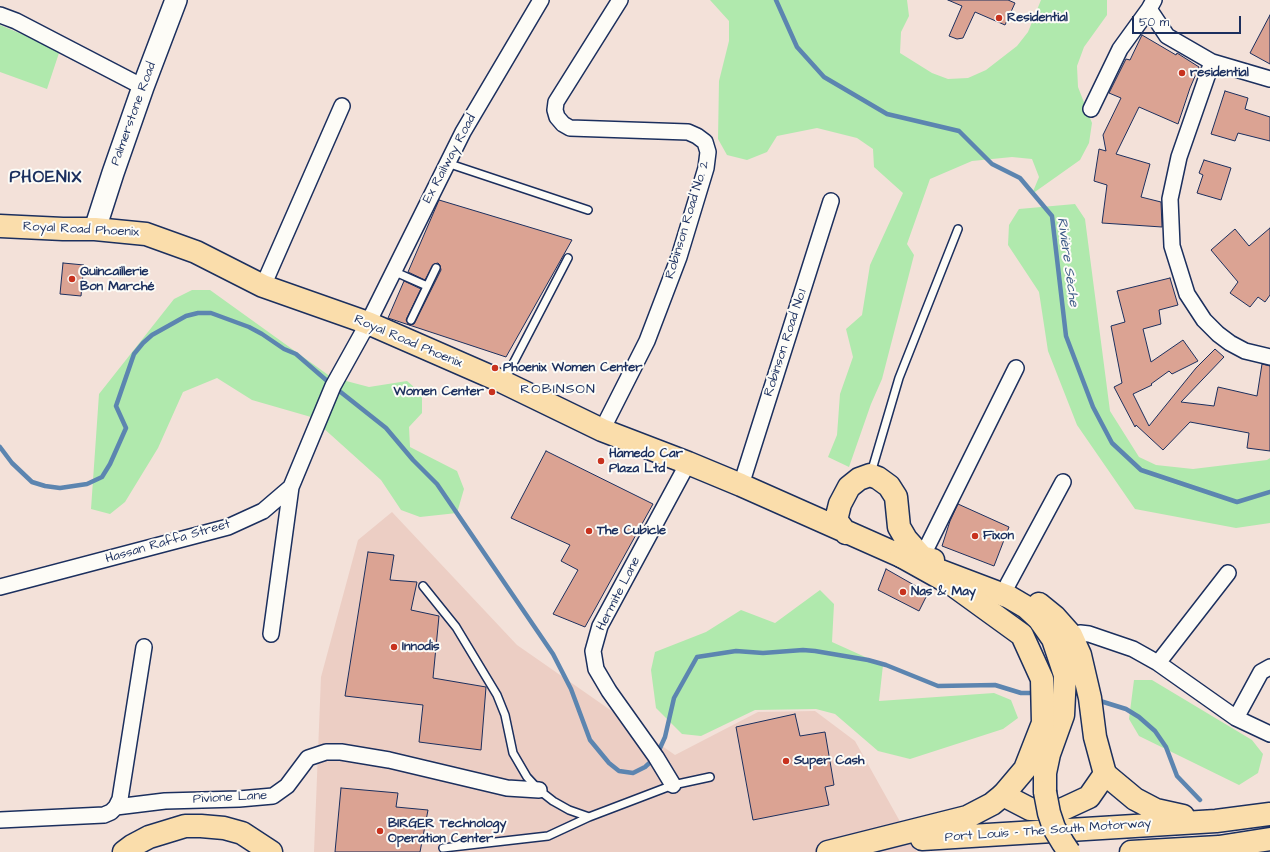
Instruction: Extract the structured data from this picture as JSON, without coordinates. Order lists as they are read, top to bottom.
{
  "streets": {
    "main road": ["Palmerstone Road", "Royal Road Phoenix", "Port Louis – The South Motorway"],
    "street": [
      "Ex Railway Road",
      "Robinson Road No. 2",
      "Robinson Road No.1",
      "Hassan Raffa Street",
      "Hermite Lane",
      "Pivione Lane"
    ]
  },
  "crossings": [
    ["Palmerstone Road", "Royal Road Phoenix"],
    ["Ex Railway Road", "Royal Road Phoenix"],
    ["Ex Railway Road", "Hassan Raffa Street"],
    ["Robinson Road No. 2", "Royal Road Phoenix"],
    ["Royal Road Phoenix", "Robinson Road No.1"],
    ["Royal Road Phoenix", "Hassan Raffa Street"],
    ["Royal Road Phoenix", "Hermite Lane"]
  ],
  "districts": ["PHOENIX", "ROBINSON"],
  "water": ["Rivière Sèche"],
  "places": [
    "Residential",
    "residential",
    "Quincaillerie Bon Marché",
    "Phoenix Women Center",
    "Women Center",
    "Hamedo Car Plaza Ltd",
    "The Cubicle",
    "Fixon",
    "Nas & May",
    "Innodis",
    "Super Cash",
    "BIRGER Technology Operation Center"
  ],
  "scale_bar": "50 m"
}
